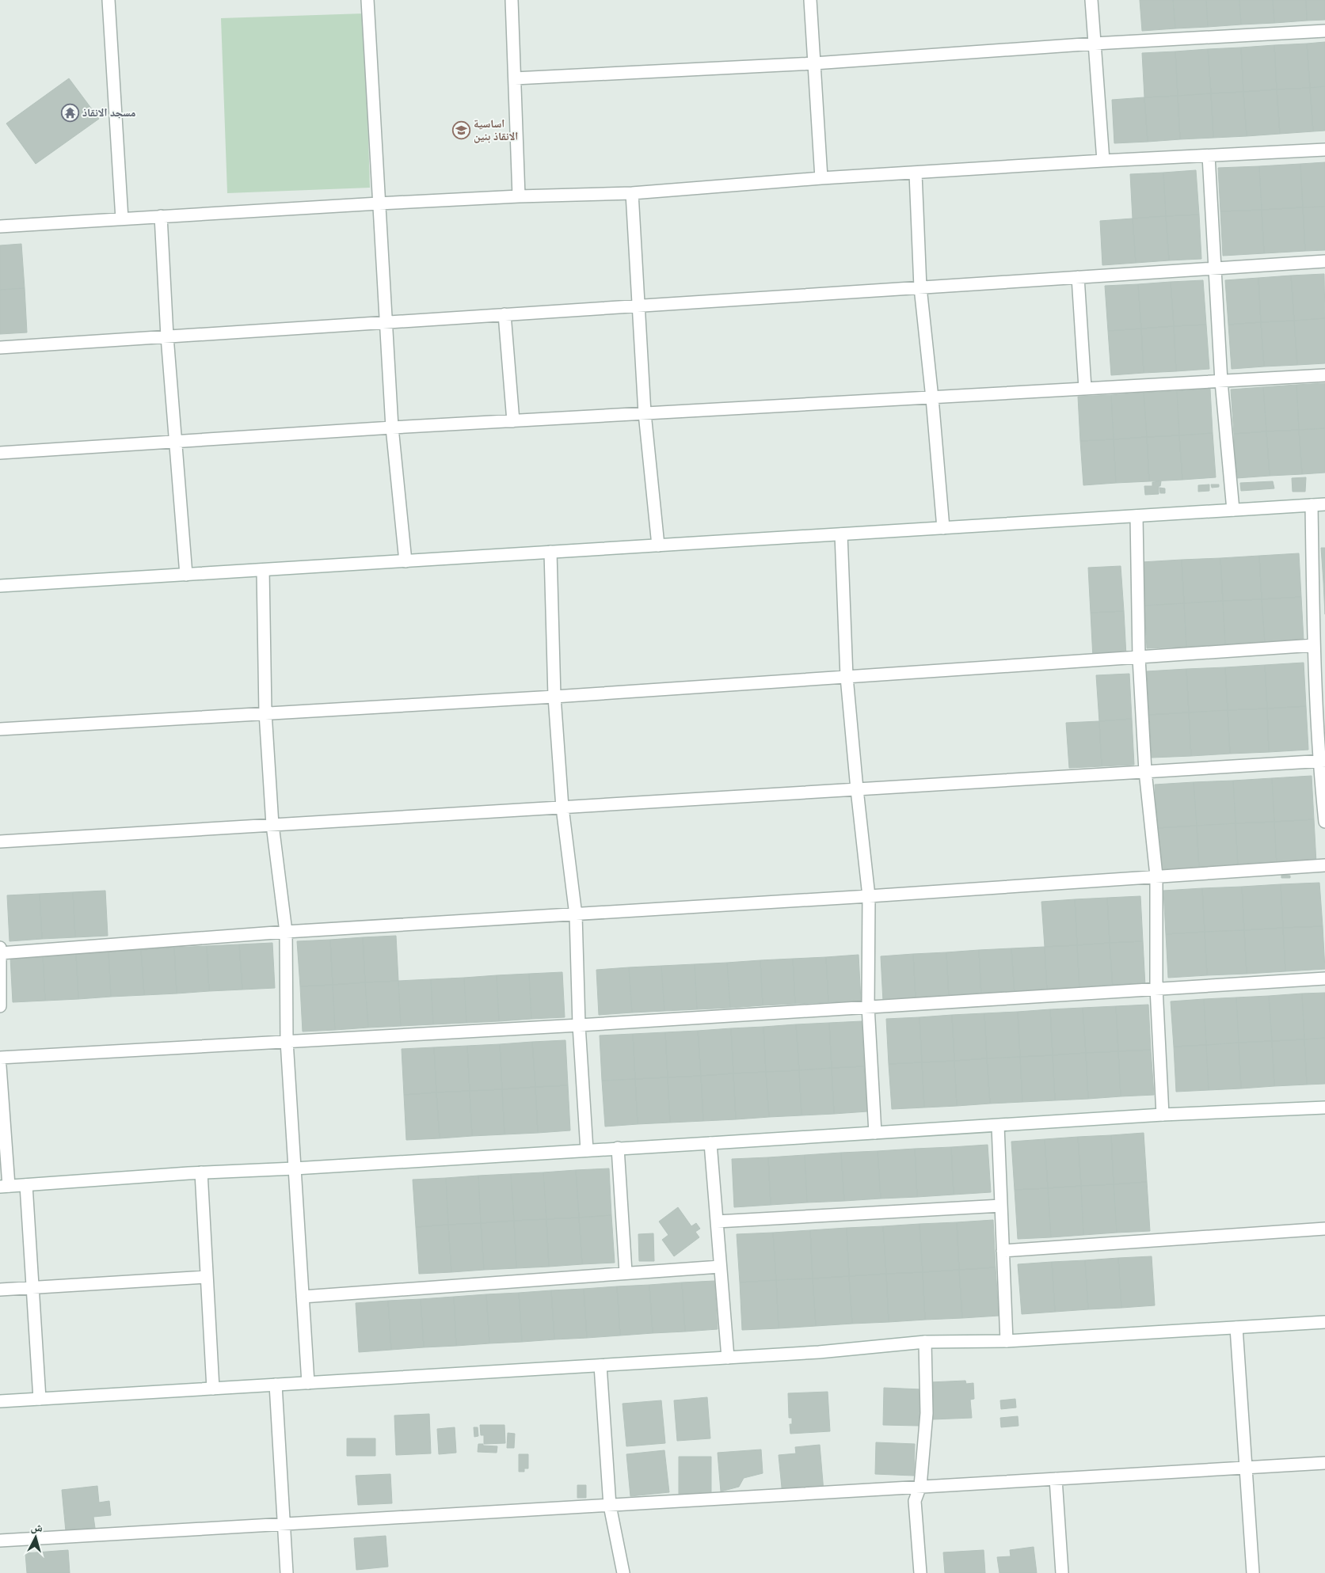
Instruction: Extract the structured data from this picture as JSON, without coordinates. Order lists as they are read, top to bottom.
{
  "places": {
    "temple": ["مسجد الانقاذ"],
    "school or university": ["اساسية الانقاذ بنين"]
  },
  "north": "top"
}
